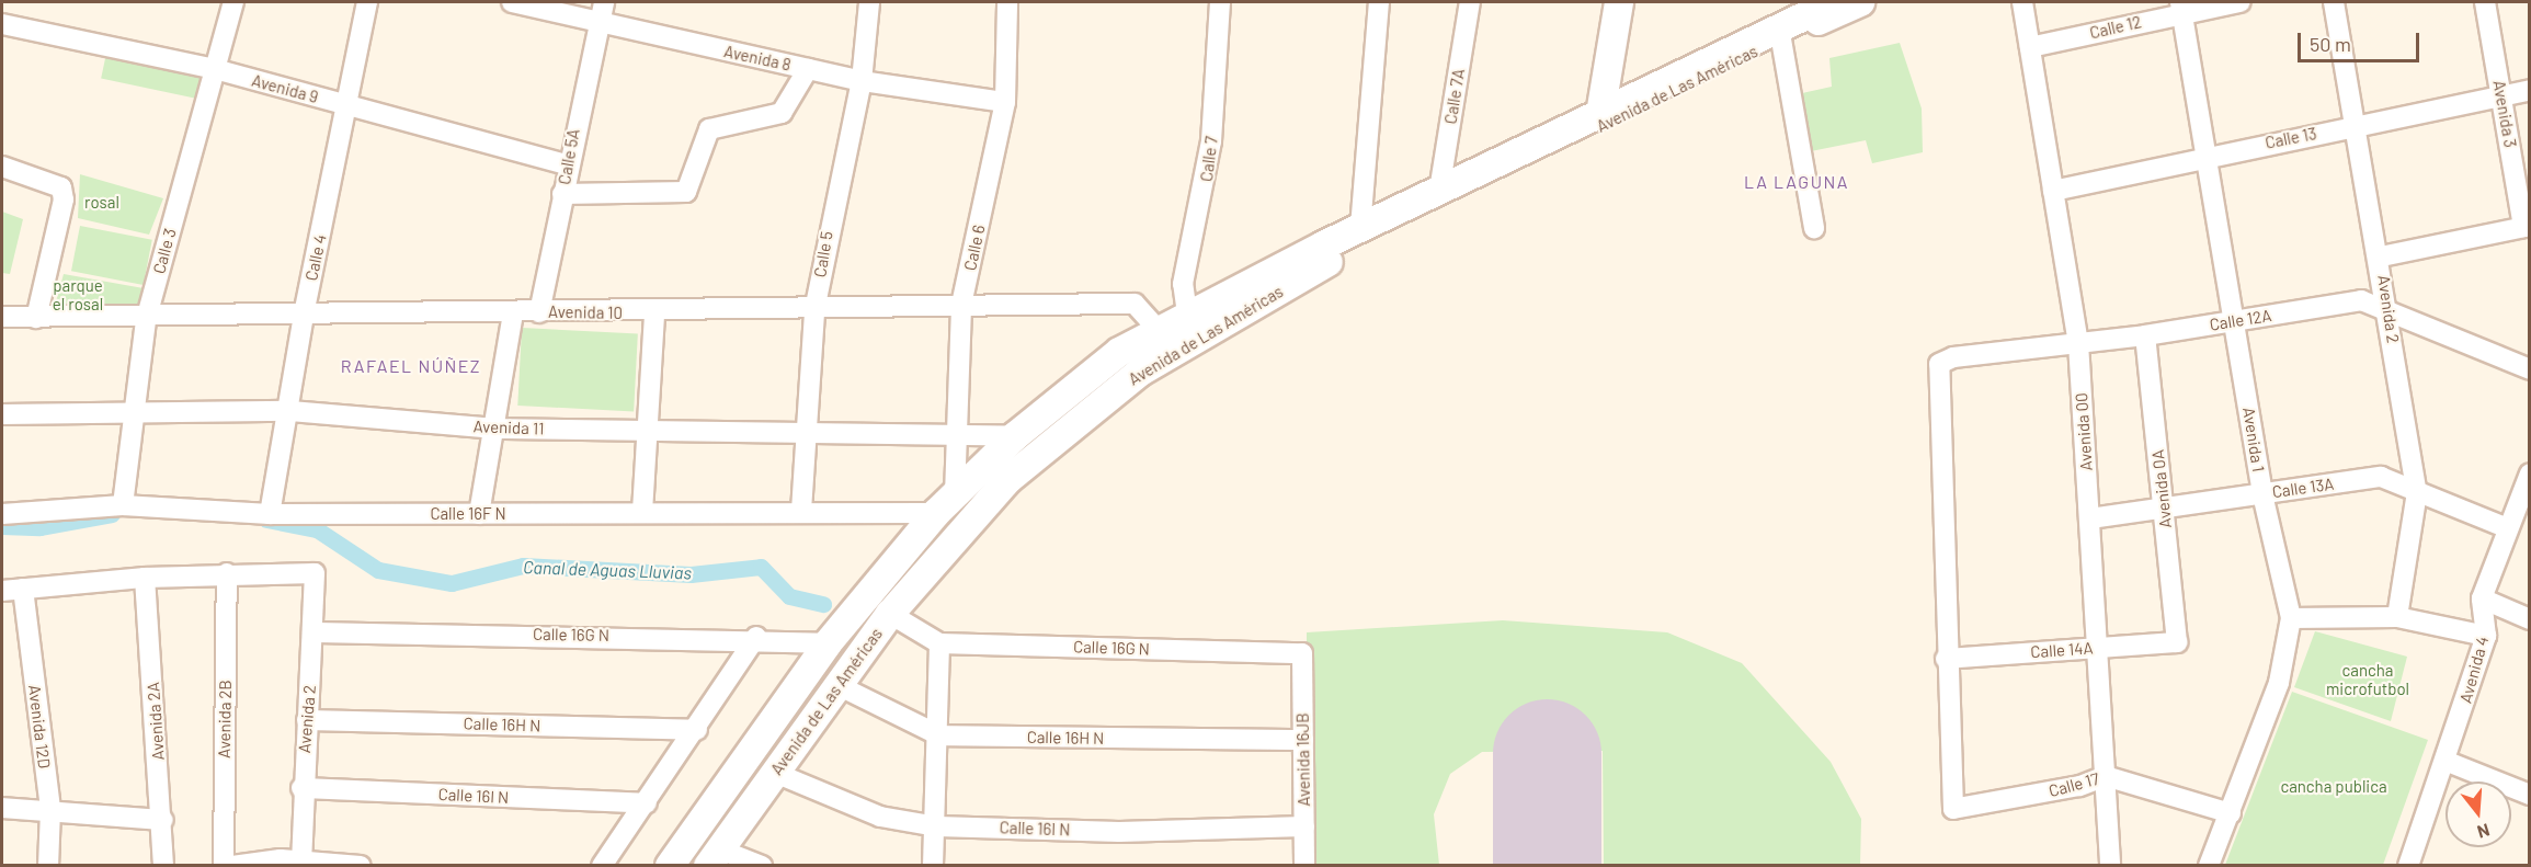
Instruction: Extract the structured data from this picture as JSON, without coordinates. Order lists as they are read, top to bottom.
{
  "streets": {
    "main road": ["Avenida de Las Américas"],
    "street": [
      "Calle 12",
      "Avenida 8",
      "Avenida 9",
      "Calle 7A",
      "Avenida 3",
      "Calle 13",
      "Calle 5A",
      "Calle 7",
      "Calle 6",
      "Calle 3",
      "Calle 5",
      "Calle 4",
      "Avenida 2",
      "Avenida 10",
      "Calle 12A",
      "Avenida 11",
      "Avenida 00",
      "Avenida 1",
      "Calle 13A",
      "Avenida 0A",
      "Calle 16F N",
      "Calle 16G N",
      "Calle 14A",
      "Avenida 4",
      "Avenida 2B",
      "Avenida 2A",
      "Calle 16H N",
      "Avenida 12D",
      "Avenida 16JB",
      "Calle 17",
      "Calle 16I N"
    ]
  },
  "crossings": [
    ["Calle 12", "Avenida 00"],
    ["Calle 12", "Avenida 1"],
    ["Avenida 8", "Calle 5A"],
    ["Avenida 8", "Calle 6"],
    ["Avenida 8", "Calle 5"],
    ["Avenida 9", "Calle 5A"],
    ["Avenida 9", "Calle 3"],
    ["Avenida 9", "Calle 4"],
    ["Avenida de Las Américas", "Calle 7A"],
    ["Avenida de Las Américas", "Calle 7"],
    ["Avenida de Las Américas", "Calle 6"],
    ["Avenida de Las Américas", "Avenida 10"],
    ["Avenida de Las Américas", "Avenida 11"],
    ["Avenida de Las Américas", "Calle 16F N"],
    ["Avenida de Las Américas", "Calle 16G N"],
    ["Avenida de Las Américas", "Calle 16H N"],
    ["Avenida de Las Américas", "Calle 16I N"],
    ["Avenida 3", "Calle 13"],
    ["Calle 13", "Avenida 2"],
    ["Calle 13", "Avenida 00"],
    ["Calle 13", "Avenida 1"],
    ["Calle 5A", "Avenida 10"],
    ["Calle 6", "Avenida 10"],
    ["Calle 6", "Avenida 11"],
    ["Calle 6", "Calle 16F N"],
    ["Calle 3", "Avenida 10"],
    ["Calle 3", "Avenida 11"],
    ["Calle 3", "Calle 16F N"],
    ["Calle 5", "Avenida 10"],
    ["Calle 5", "Avenida 11"],
    ["Calle 5", "Calle 16F N"],
    ["Calle 4", "Avenida 10"],
    ["Calle 4", "Avenida 11"],
    ["Calle 4", "Calle 16F N"],
    ["Avenida 2", "Calle 12A"],
    ["Avenida 2", "Calle 13A"],
    ["Avenida 2", "Calle 16G N"],
    ["Avenida 2", "Avenida 2B"],
    ["Avenida 2", "Calle 16H N"],
    ["Avenida 2", "Calle 16I N"],
    ["Calle 12A", "Avenida 00"],
    ["Calle 12A", "Avenida 1"],
    ["Calle 12A", "Avenida 0A"],
    ["Calle 12A", "Calle 14A"],
    ["Calle 12A", "Calle 17"],
    ["Avenida 00", "Calle 13A"],
    ["Avenida 00", "Calle 14A"],
    ["Avenida 00", "Calle 17"],
    ["Avenida 1", "Calle 13A"],
    ["Avenida 1", "Calle 17"],
    ["Calle 13A", "Avenida 0A"],
    ["Calle 13A", "Avenida 4"],
    ["Avenida 0A", "Calle 14A"],
    ["Calle 16G N", "Avenida 16JB"],
    ["Calle 14A", "Calle 17"],
    ["Calle 16H N", "Avenida 16JB"],
    ["Avenida 16JB", "Calle 16I N"]
  ],
  "districts": ["LA LAGUNA", "RAFAEL NÚÑEZ"],
  "water": ["Canal de Aguas Lluvias"],
  "parks": [
    "rosal",
    "parque el rosal",
    "cancha microfutbol",
    "cancha publica"
  ],
  "scale_bar": "50 m",
  "north": "bottom"
}
